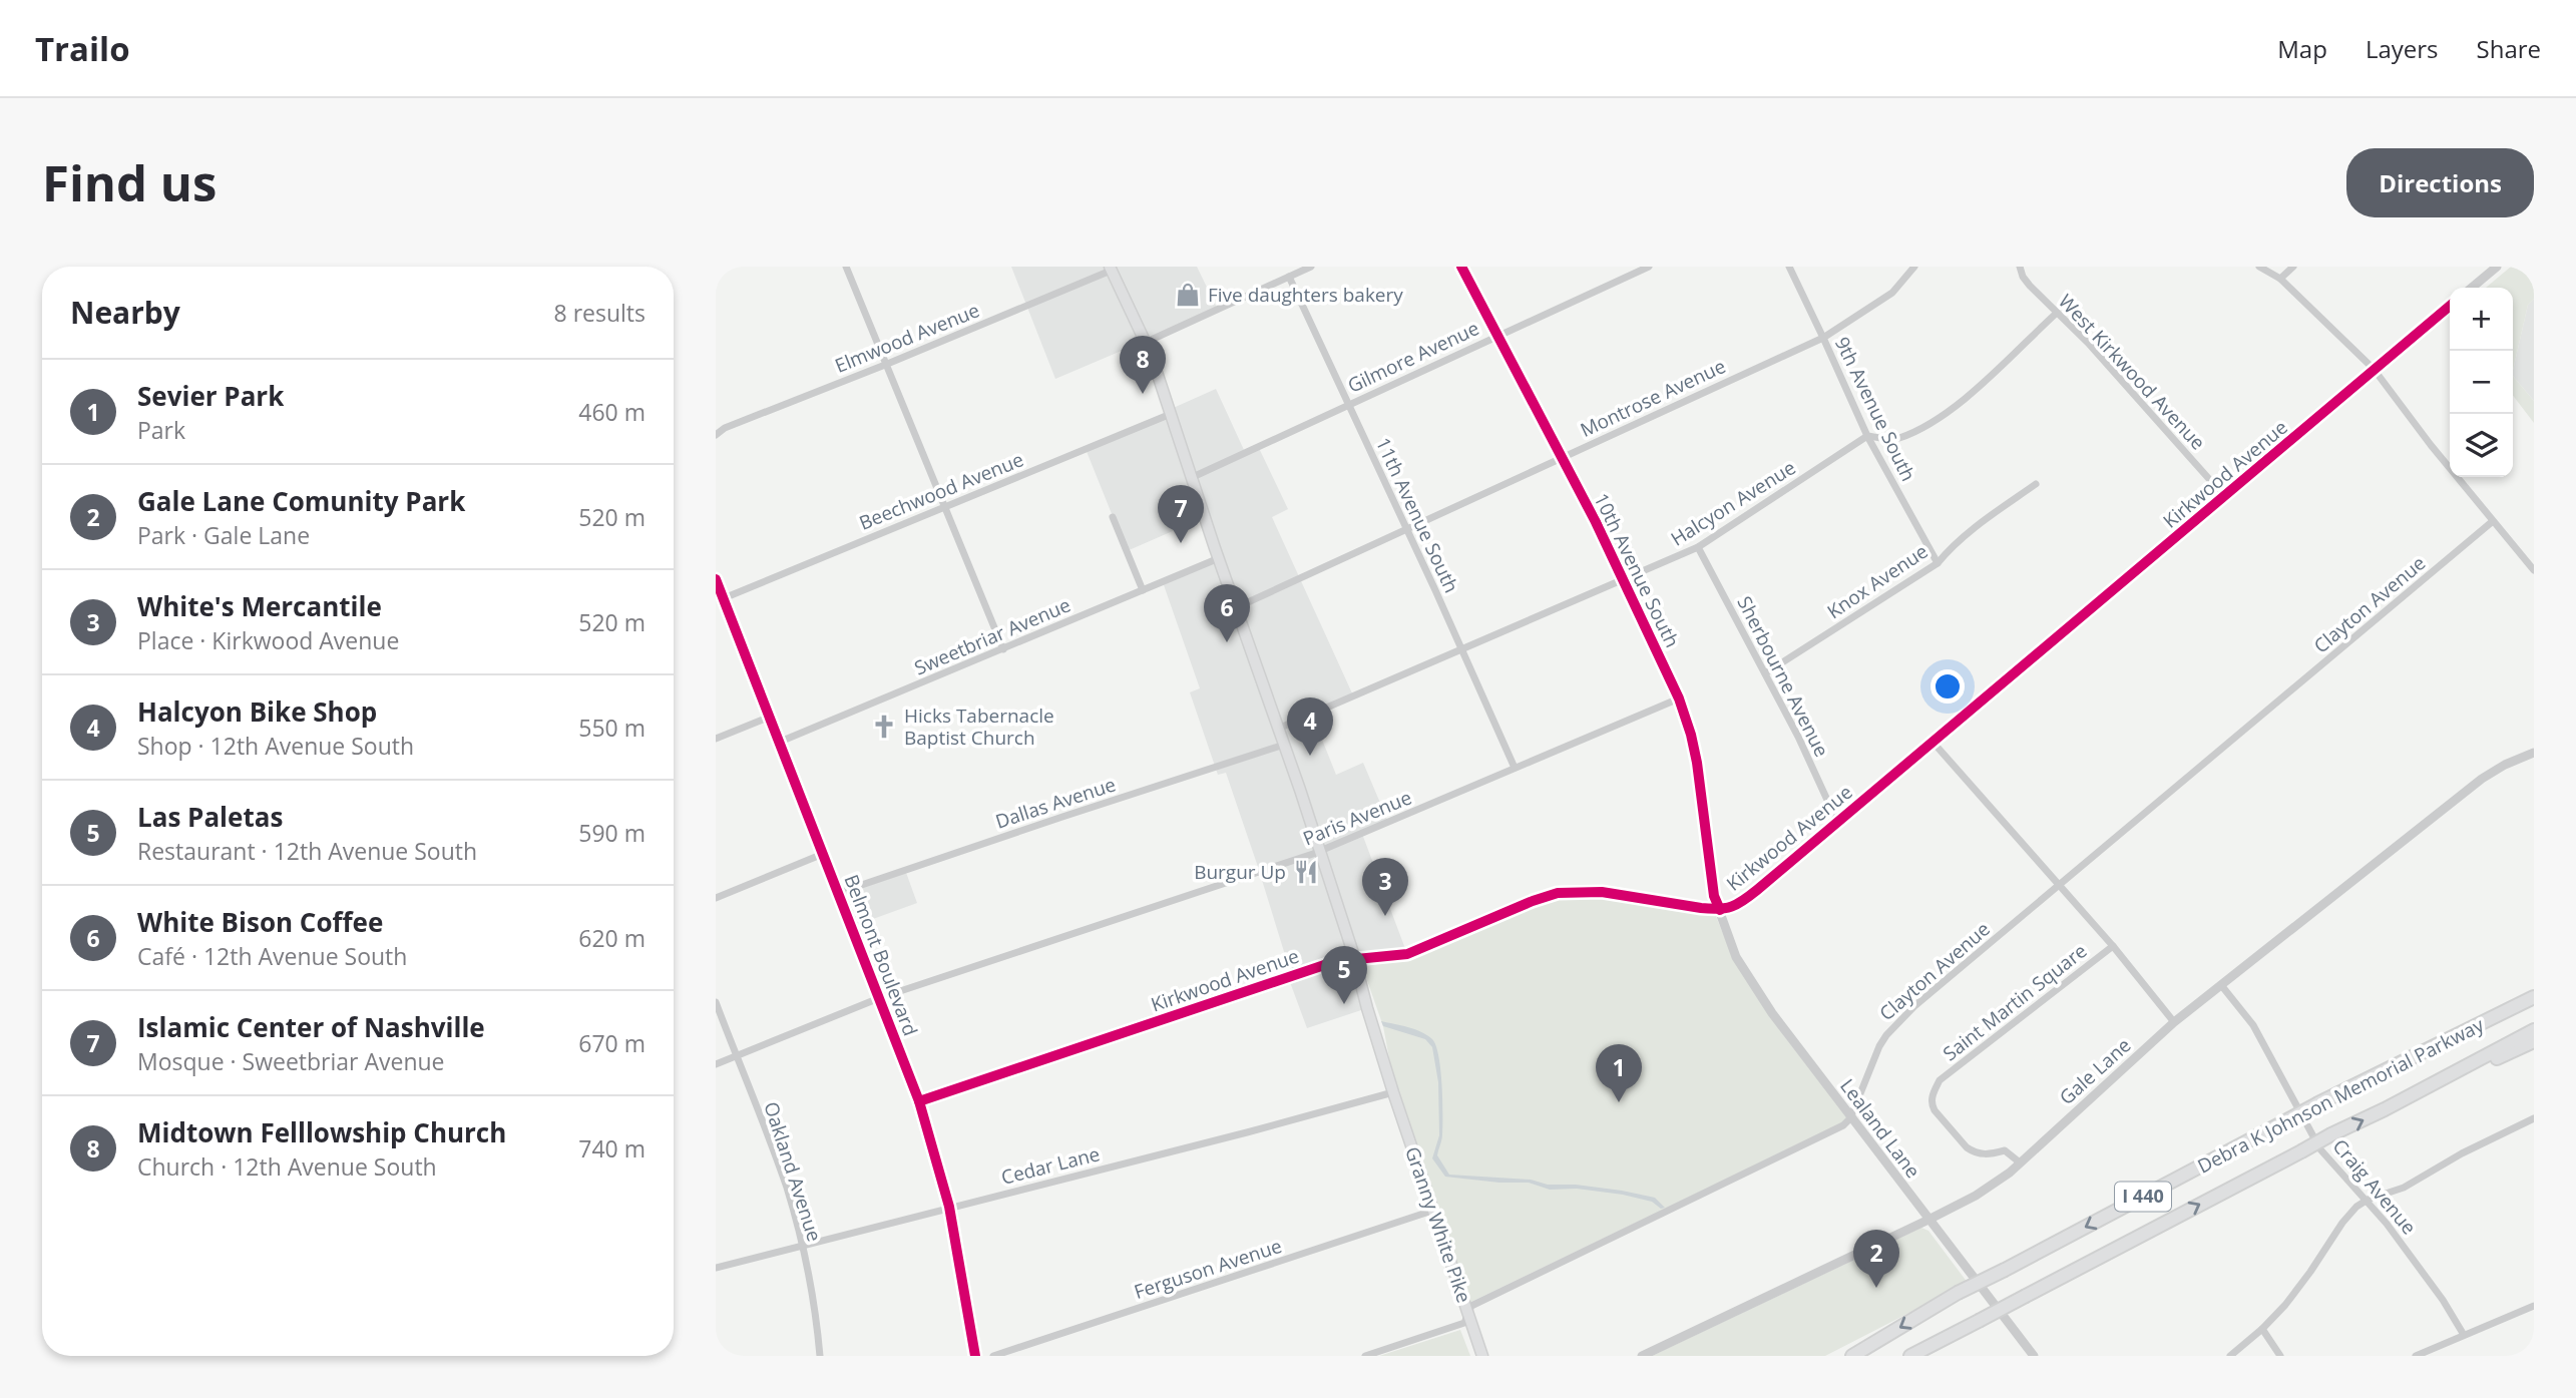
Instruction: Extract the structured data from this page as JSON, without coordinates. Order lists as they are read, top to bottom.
{
  "streets": {
    "highway": ["Debra K Johnson Memorial Parkway", "I 440"],
    "main road": ["Granny White Pike"],
    "street": [
      "Elmwood Avenue",
      "Gilmore Avenue",
      "West Kirkwood Avenue",
      "Montrose Avenue",
      "9th Avenue South",
      "Kirkwood Avenue",
      "Beechwood Avenue",
      "Halcyon Avenue",
      "11th Avenue South",
      "10th Avenue South",
      "Knox Avenue",
      "Clayton Avenue",
      "Sweetbriar Avenue",
      "Sherbourne Avenue",
      "Dallas Avenue",
      "Paris Avenue",
      "Belmont Boulevard",
      "Saint Martin Square",
      "Gale Lane",
      "Lealand Lane",
      "Cedar Lane",
      "Oakland Avenue",
      "Craig Avenue",
      "Ferguson Avenue"
    ]
  },
  "crossings": [
    ["Elmwood Avenue", "Granny White Pike"],
    ["Gilmore Avenue", "11th Avenue South"],
    ["Gilmore Avenue", "10th Avenue South"],
    ["Gilmore Avenue", "Granny White Pike"],
    ["West Kirkwood Avenue", "Kirkwood Avenue"],
    ["Montrose Avenue", "9th Avenue South"],
    ["Montrose Avenue", "11th Avenue South"],
    ["Montrose Avenue", "10th Avenue South"],
    ["Montrose Avenue", "Granny White Pike"],
    ["9th Avenue South", "Halcyon Avenue"],
    ["9th Avenue South", "Knox Avenue"],
    ["Kirkwood Avenue", "10th Avenue South"],
    ["Kirkwood Avenue", "Sherbourne Avenue"],
    ["Kirkwood Avenue", "Belmont Boulevard"],
    ["Kirkwood Avenue", "Lealand Lane"],
    ["Kirkwood Avenue", "Granny White Pike"],
    ["Beechwood Avenue", "Belmont Boulevard"],
    ["Beechwood Avenue", "Granny White Pike"],
    ["Halcyon Avenue", "11th Avenue South"],
    ["Halcyon Avenue", "10th Avenue South"],
    ["Halcyon Avenue", "Sherbourne Avenue"],
    ["Halcyon Avenue", "Granny White Pike"],
    ["11th Avenue South", "Paris Avenue"],
    ["10th Avenue South", "Paris Avenue"],
    ["10th Avenue South", "Lealand Lane"],
    ["Knox Avenue", "Sherbourne Avenue"],
    ["Clayton Avenue", "Lealand Lane"],
    ["Sweetbriar Avenue", "Belmont Boulevard"],
    ["Sweetbriar Avenue", "Granny White Pike"],
    ["Dallas Avenue", "Belmont Boulevard"],
    ["Dallas Avenue", "Granny White Pike"],
    ["Paris Avenue", "Belmont Boulevard"],
    ["Paris Avenue", "Oakland Avenue"],
    ["Paris Avenue", "Granny White Pike"],
    ["Belmont Boulevard", "Cedar Lane"],
    ["Saint Martin Square", "Gale Lane"],
    ["Gale Lane", "Lealand Lane"],
    ["Gale Lane", "Craig Avenue"],
    ["Cedar Lane", "Oakland Avenue"],
    ["Cedar Lane", "Granny White Pike"],
    ["Granny White Pike", "Ferguson Avenue"]
  ],
  "places": {
    "shop": ["Five daughters bakery"],
    "church": ["Hicks Tabernacle Baptist Church"],
    "restaurant": ["Burgur Up"]
  },
  "page": {
    "header": "Trailo",
    "nav": ["Map", "Layers", "Share"],
    "buttons": "Directions",
    "title": "Find us",
    "heading": ["Nearby", "8 results"],
    "map_buttons": ["+", "−"],
    "pins": [
      "8",
      "7",
      "6",
      "4",
      "3",
      "5",
      "1",
      "2"
    ],
    "list": [
      {
        "mark": "1",
        "name": "Sevier Park",
        "note": "Park",
        "value": "460 m"
      },
      {
        "mark": "2",
        "name": "Gale Lane Comunity Park",
        "note": "Park · Gale Lane",
        "value": "520 m"
      },
      {
        "mark": "3",
        "name": "White's Mercantile",
        "note": "Place · Kirkwood Avenue",
        "value": "520 m"
      },
      {
        "mark": "4",
        "name": "Halcyon Bike Shop",
        "note": "Shop · 12th Avenue South",
        "value": "550 m"
      },
      {
        "mark": "5",
        "name": "Las Paletas",
        "note": "Restaurant · 12th Avenue South",
        "value": "590 m"
      },
      {
        "mark": "6",
        "name": "White Bison Coffee",
        "note": "Café · 12th Avenue South",
        "value": "620 m"
      },
      {
        "mark": "7",
        "name": "Islamic Center of Nashville",
        "note": "Mosque · Sweetbriar Avenue",
        "value": "670 m"
      },
      {
        "mark": "8",
        "name": "Midtown Felllowship Church",
        "note": "Church · 12th Avenue South",
        "value": "740 m"
      }
    ]
  }
}
